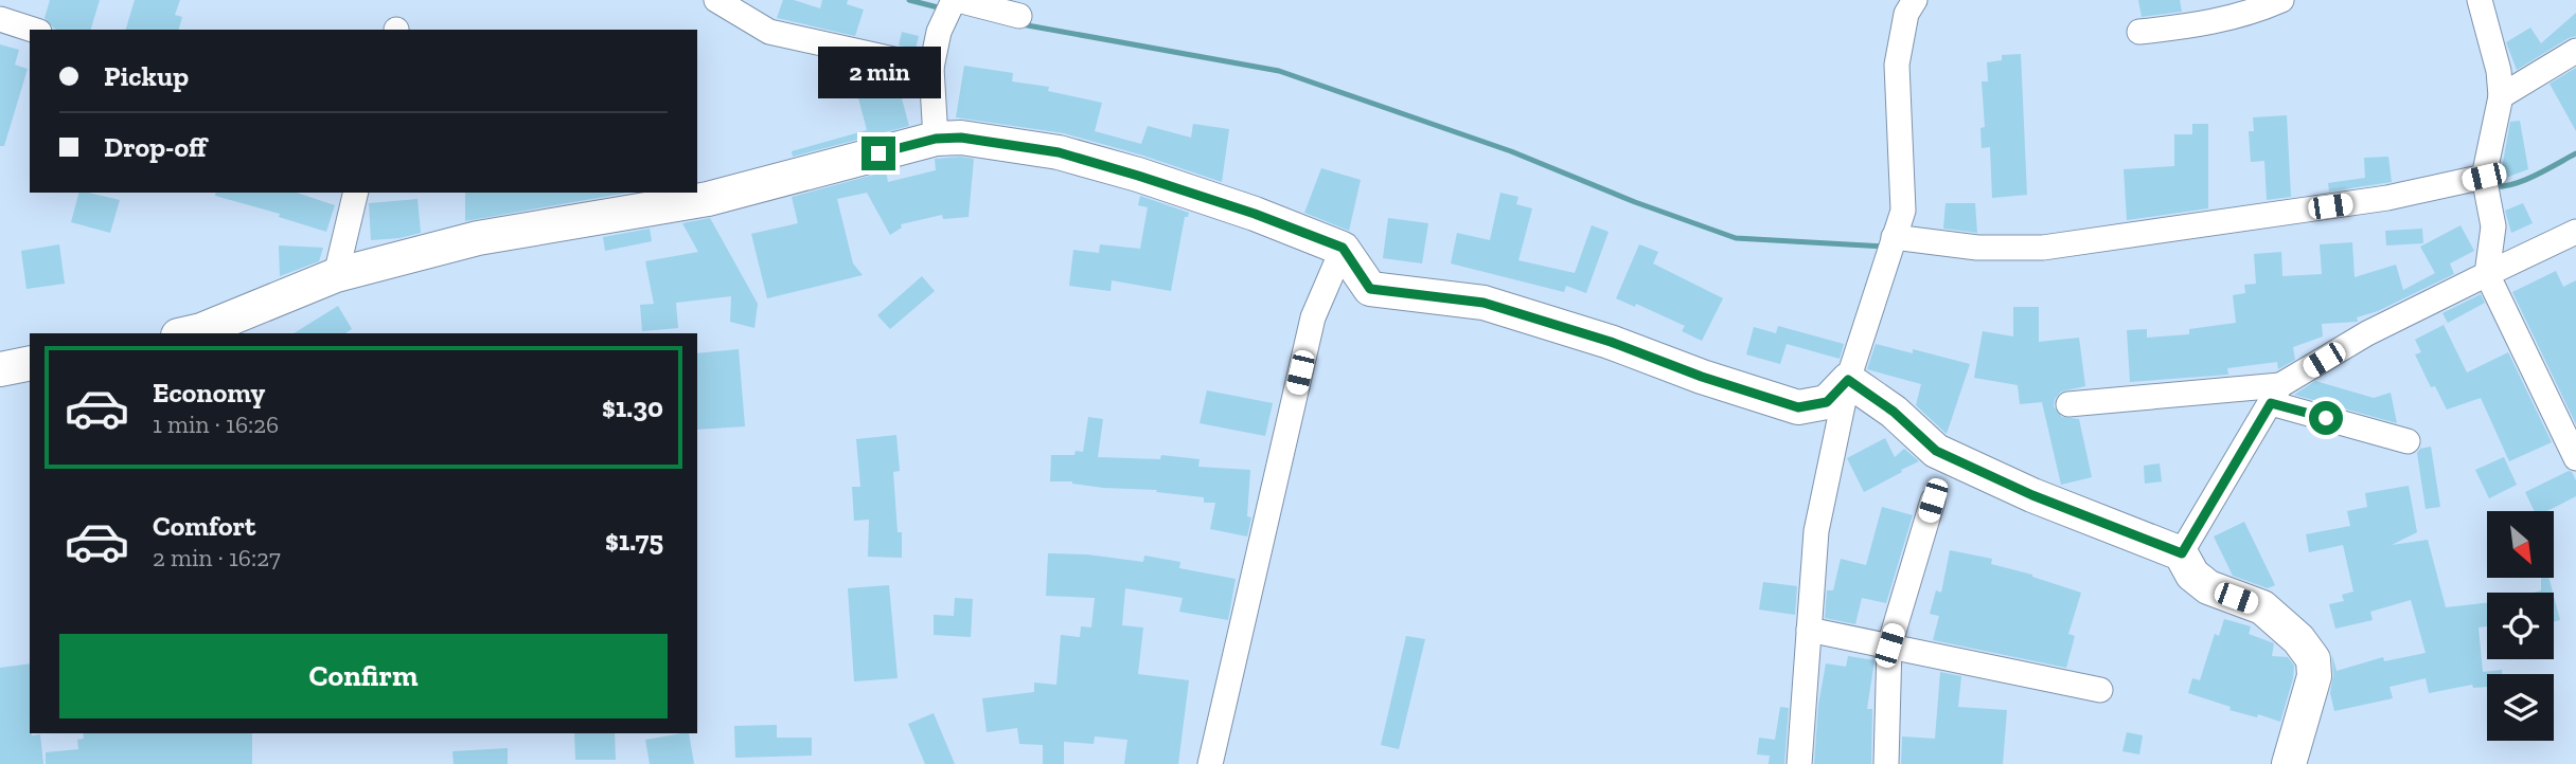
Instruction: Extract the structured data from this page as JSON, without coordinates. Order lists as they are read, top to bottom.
{
  "north": "bottom right",
  "page": {
    "banner": ["Pickup", "Drop-off"],
    "bubble": "2 min",
    "list": [
      {
        "name": "Economy",
        "note": "1 min · 16:26",
        "value": "$1.30"
      },
      {
        "name": "Comfort",
        "note": "2 min · 16:27",
        "value": "$1.75"
      }
    ],
    "buttons": "Confirm"
  }
}
